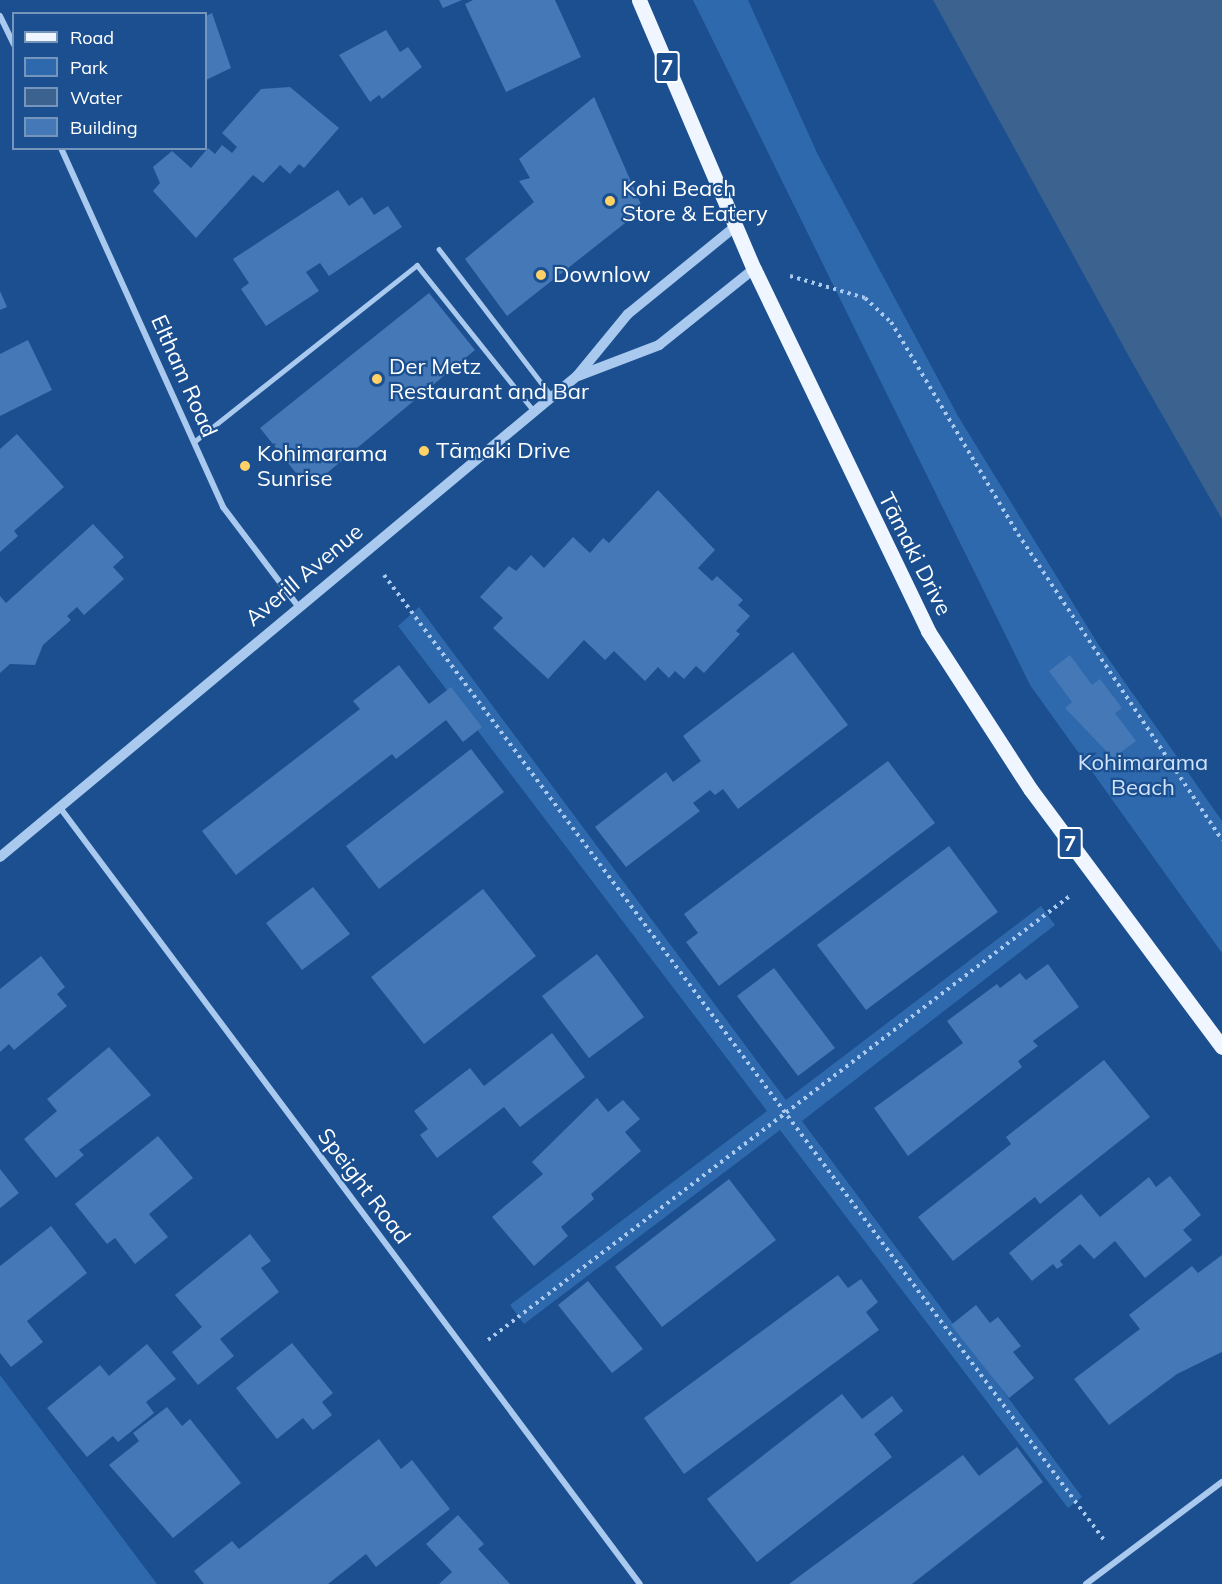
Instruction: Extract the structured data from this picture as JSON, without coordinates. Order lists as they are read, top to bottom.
{
  "streets": {
    "main road": ["7", "Tāmaki Drive"],
    "street": ["Eltham Road", "Averill Avenue", "Speight Road"]
  },
  "crossings": [
    ["Eltham Road", "Averill Avenue"],
    ["Tāmaki Drive", "Averill Avenue"],
    ["Averill Avenue", "Speight Road"]
  ],
  "parks": ["Kohimarama Beach"],
  "places": [
    "Kohi Beach Store & Eatery",
    "Downlow",
    "Der Metz Restaurant and Bar",
    "Tāmaki Drive",
    "Kohimarama Sunrise"
  ],
  "legend": [
    "Road",
    "Park",
    "Water",
    "Building"
  ]
}
